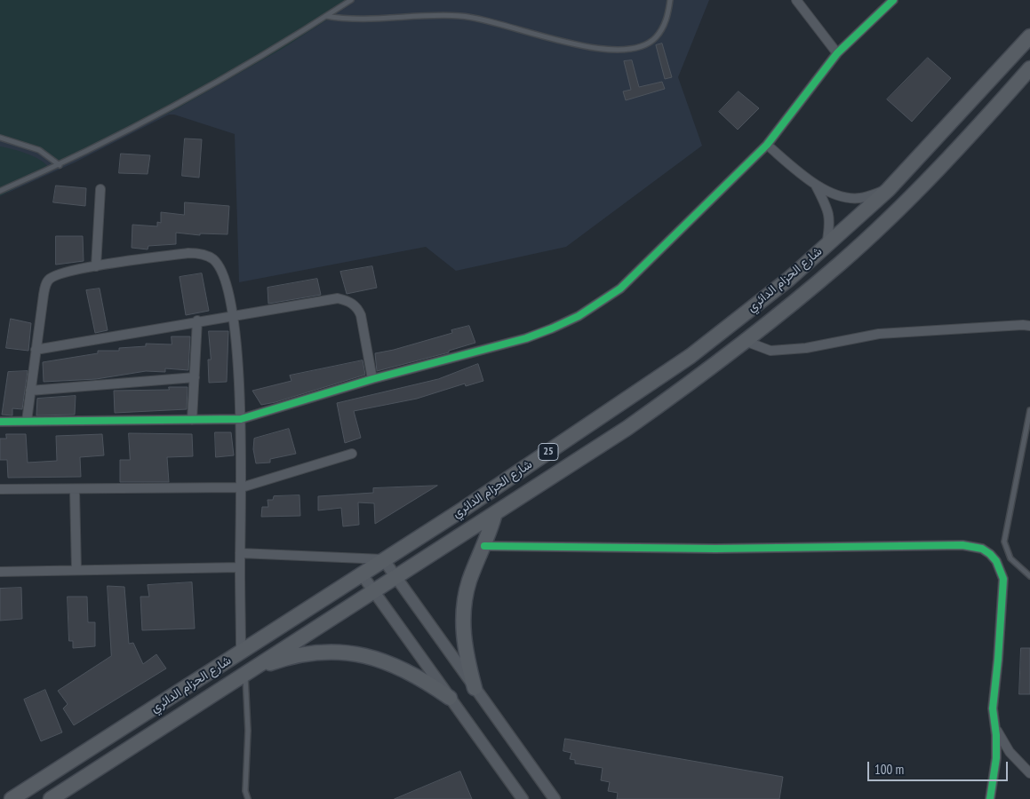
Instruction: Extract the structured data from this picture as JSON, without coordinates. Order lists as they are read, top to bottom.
{
  "streets": {
    "main road": ["شارع الحزام الدائري", "25"]
  },
  "scale_bar": "100 m"
}
